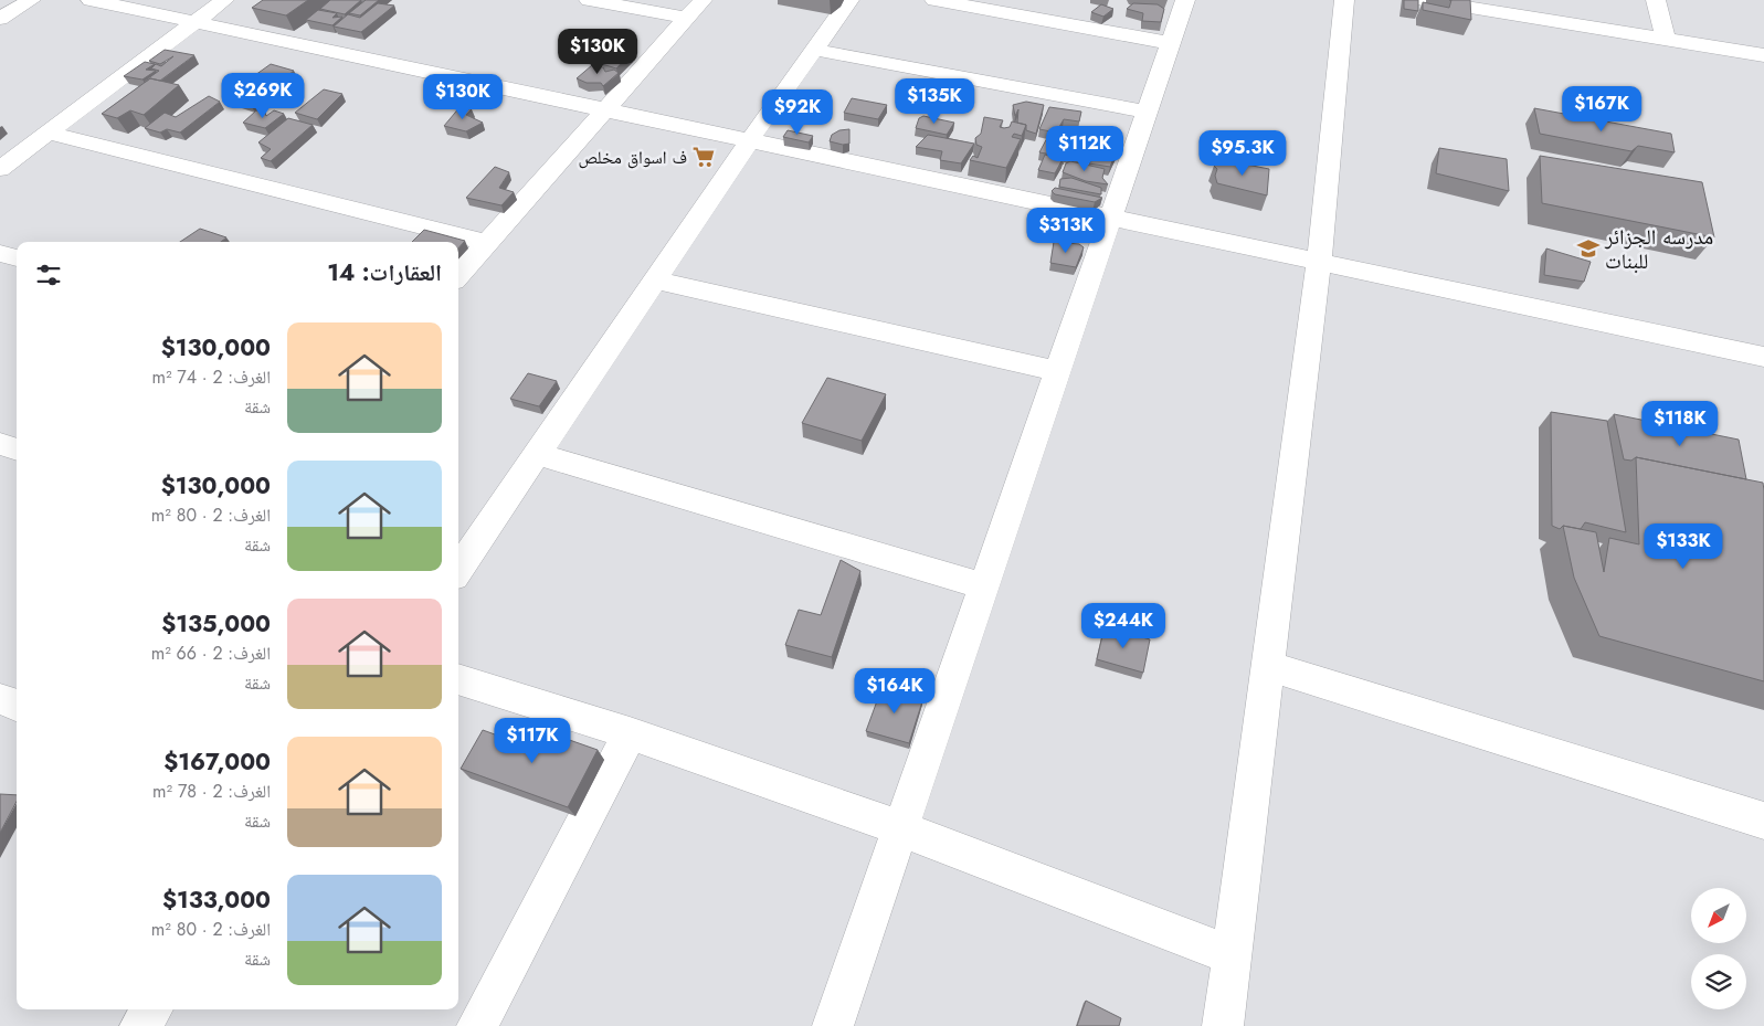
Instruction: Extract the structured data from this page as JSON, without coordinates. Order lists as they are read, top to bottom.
{
  "places": {
    "supermarket": ["ف اسواق مخلص"],
    "school or university": ["مدرسه الجزائر للبنات"]
  },
  "north": "bottom left",
  "page": {
    "price": [
      "$130K",
      "$269K",
      "$130K",
      "$135K",
      "$167K",
      "$92K",
      "$112K",
      "$95.3K",
      "$313K",
      "$118K",
      "$133K",
      "$244K",
      "$164K",
      "$117K"
    ],
    "heading": "العقارات: 14",
    "list": [
      {
        "name": "$130,000",
        "note": "الغرف: 2 · 74 m² · شقة"
      },
      {
        "name": "$130,000",
        "note": "الغرف: 2 · 80 m² · شقة"
      },
      {
        "name": "$135,000",
        "note": "الغرف: 2 · 66 m² · شقة"
      },
      {
        "name": "$167,000",
        "note": "الغرف: 2 · 78 m² · شقة"
      },
      {
        "name": "$133,000",
        "note": "الغرف: 2 · 80 m² · شقة"
      }
    ]
  }
}
